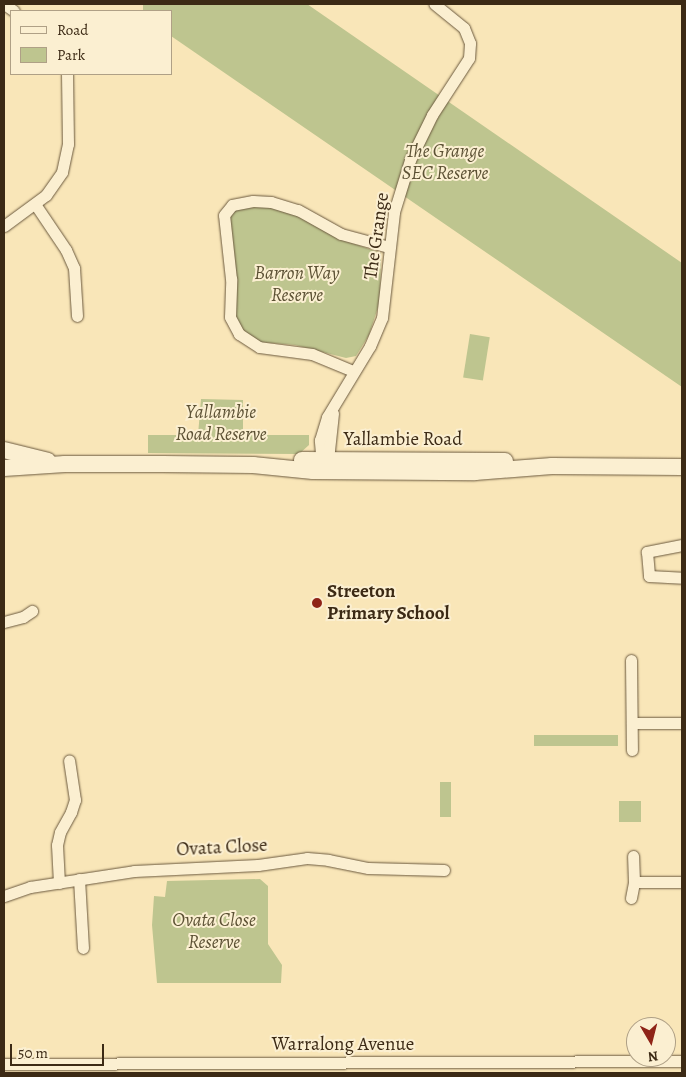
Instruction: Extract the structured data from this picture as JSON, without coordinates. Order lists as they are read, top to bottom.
{
  "streets": {
    "street": [
      "The Grange",
      "Yallambie Road",
      "Ovata Close",
      "Warralong Avenue"
    ]
  },
  "crossings": [
    ["The Grange", "Yallambie Road"]
  ],
  "parks": [
    "The Grange SEC Reserve",
    "Barron Way Reserve",
    "Yallambie Road Reserve",
    "Ovata Close Reserve"
  ],
  "places": ["Streeton Primary School"],
  "legend": ["Road", "Park"],
  "scale_bar": "50 m",
  "north": "bottom"
}
